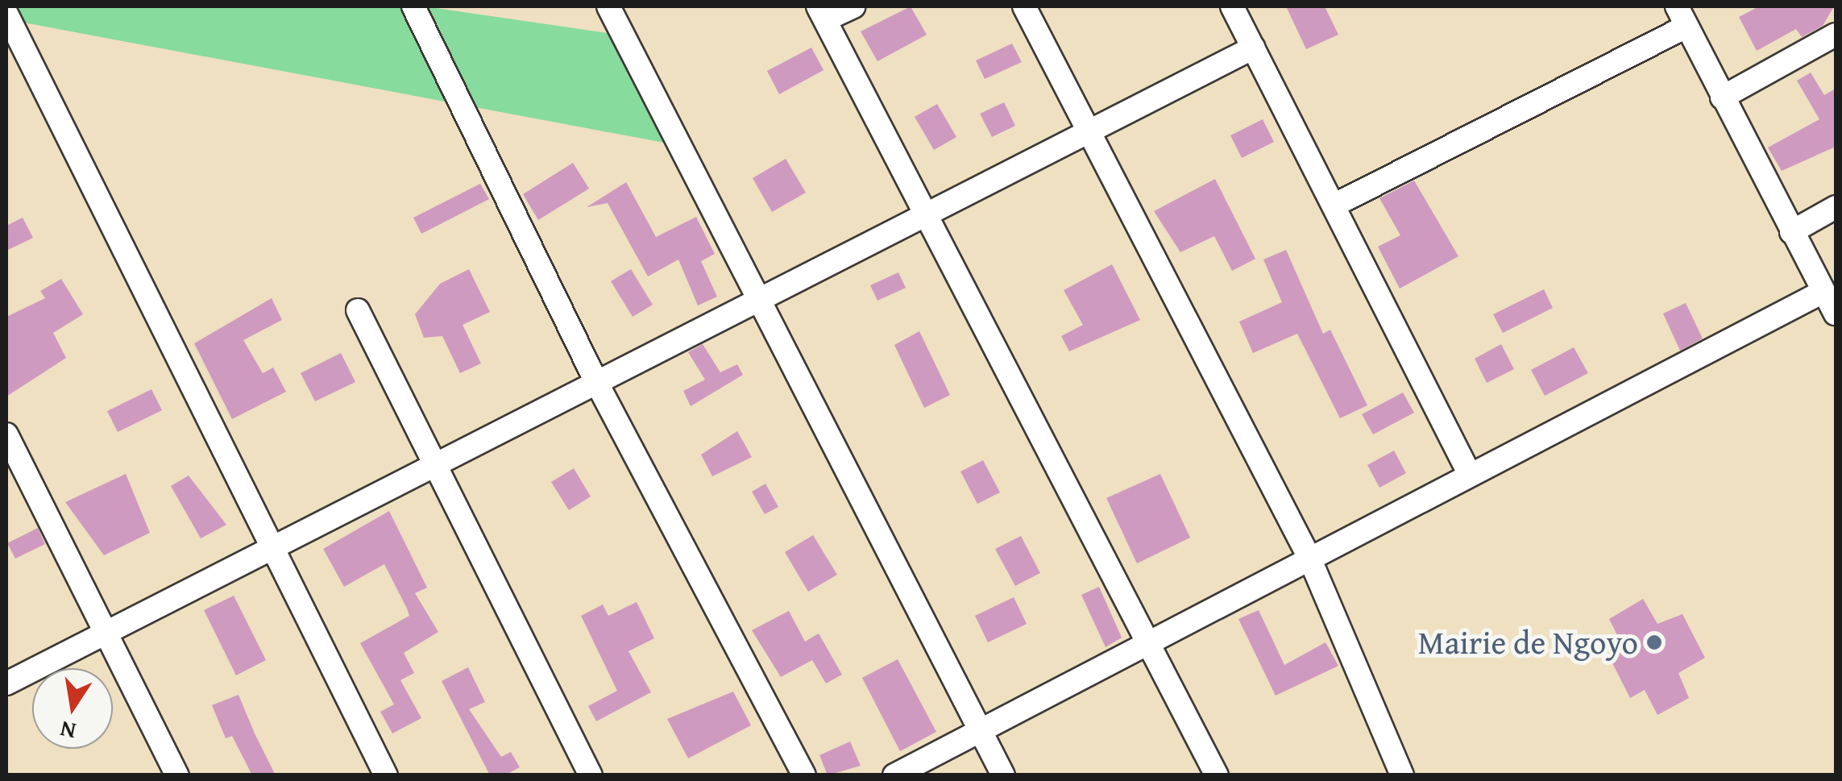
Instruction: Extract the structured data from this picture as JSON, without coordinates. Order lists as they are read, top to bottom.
{
  "places": ["Mairie de Ngoyo"],
  "north": "bottom"
}
